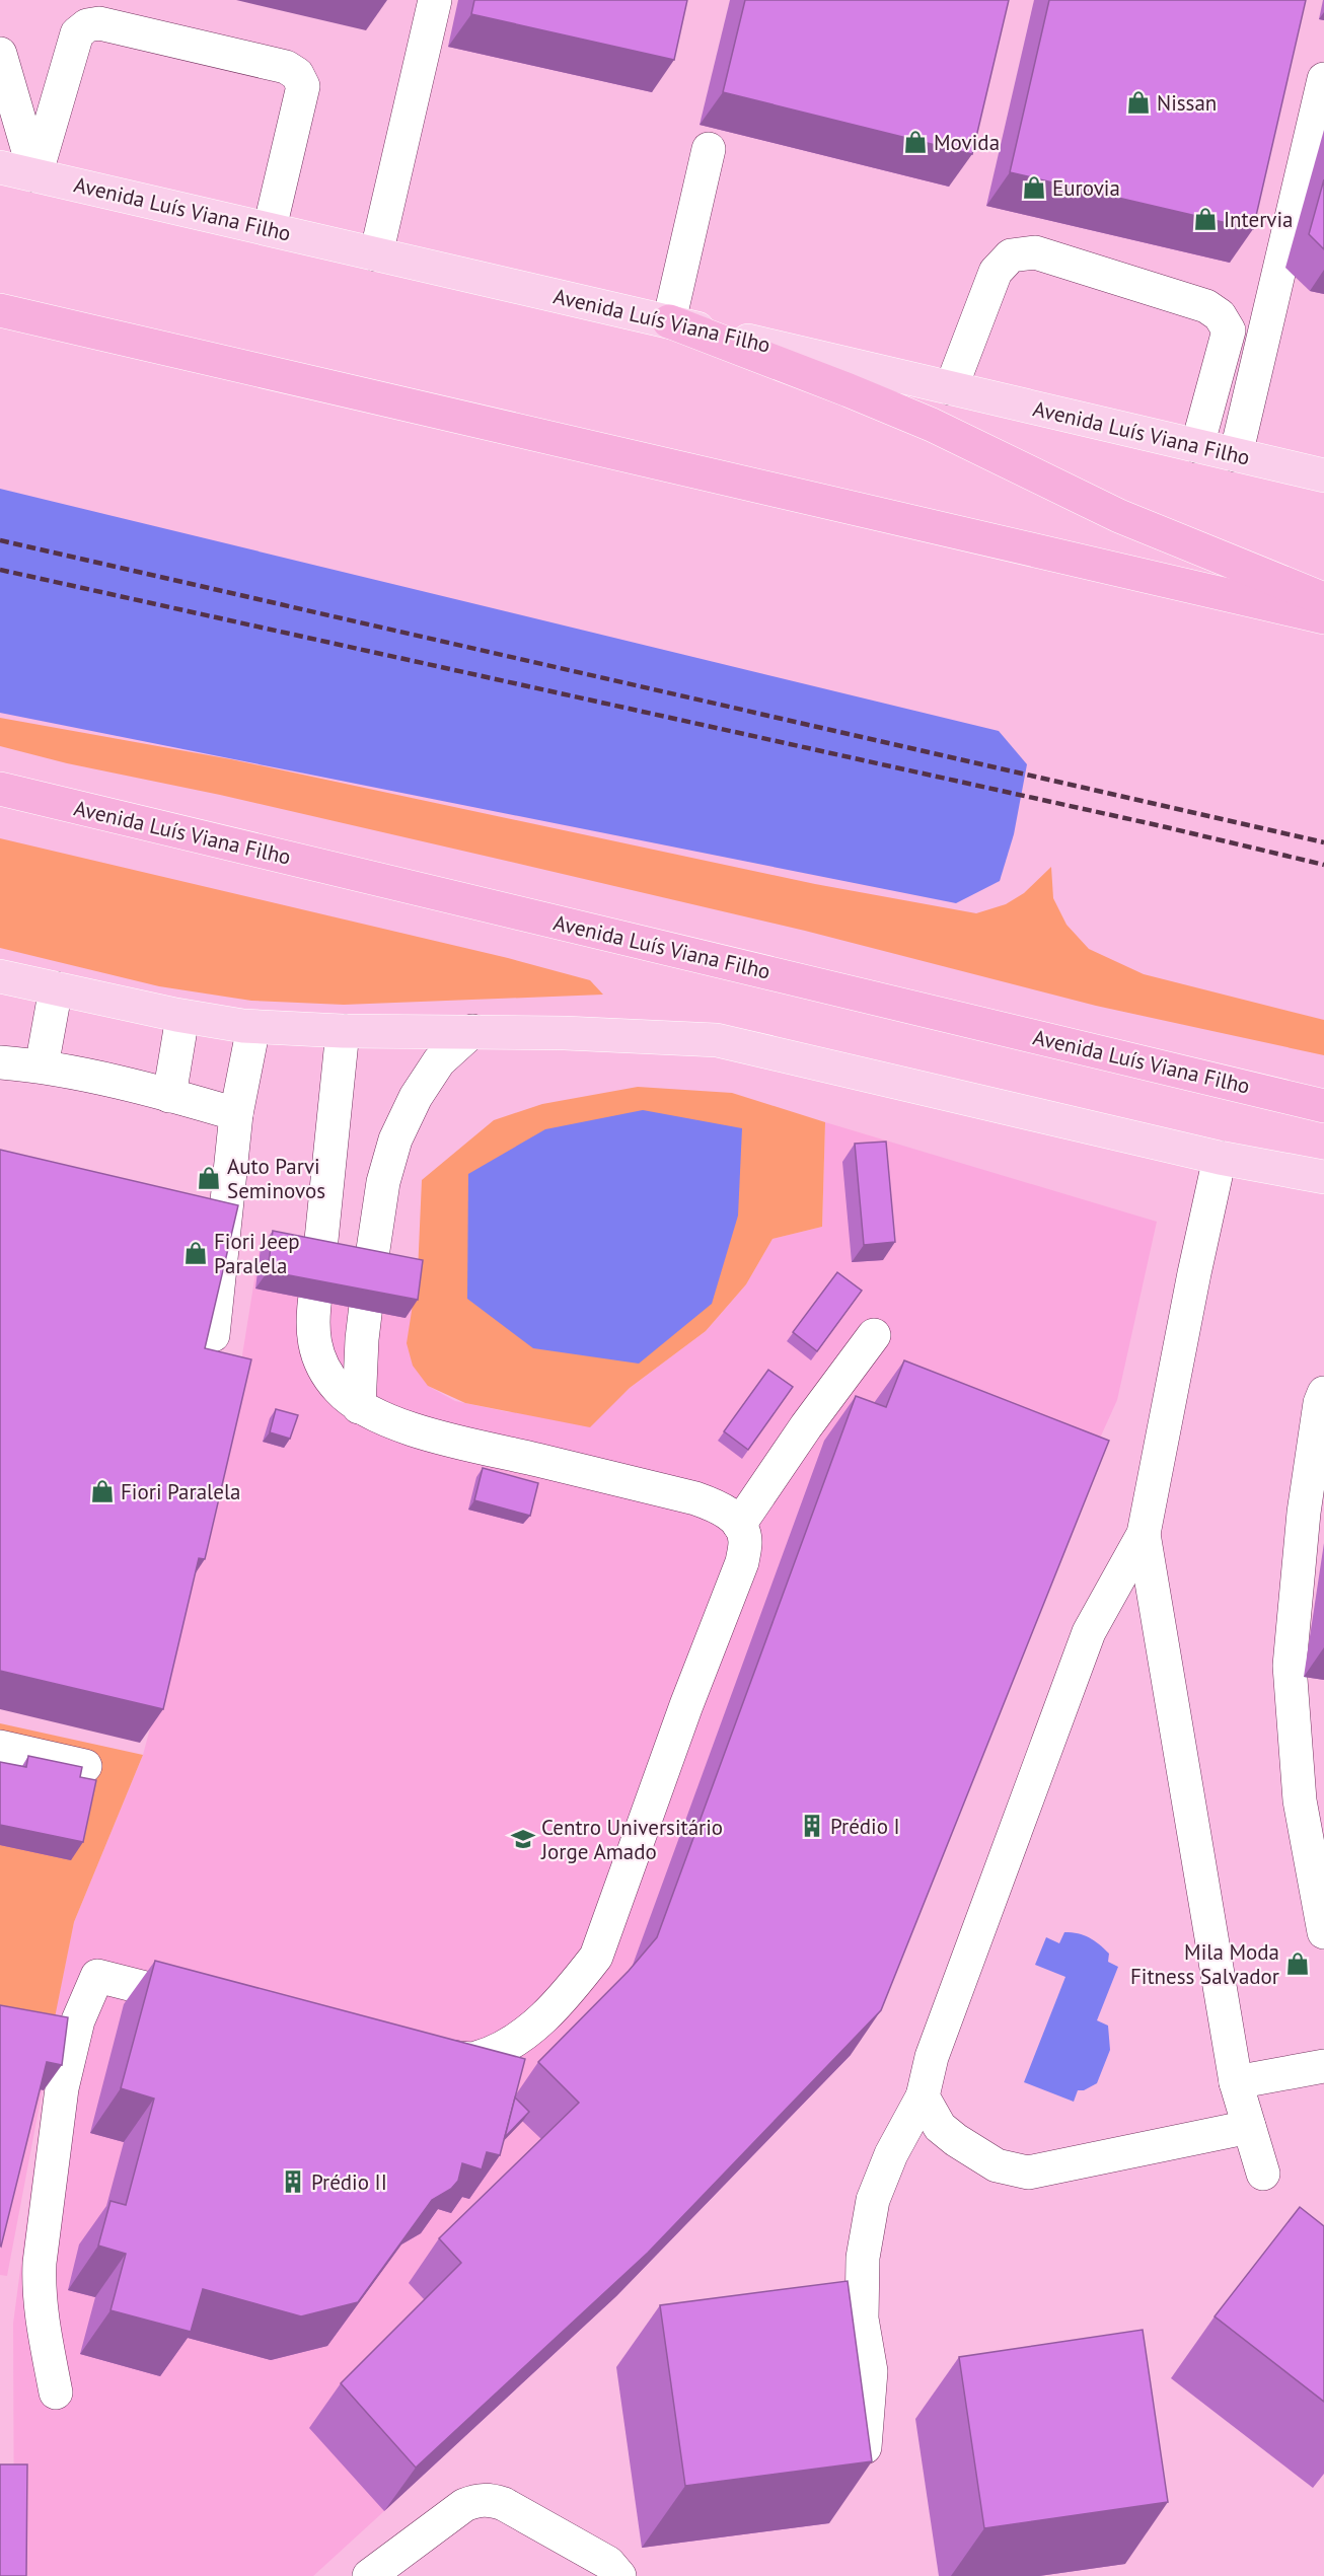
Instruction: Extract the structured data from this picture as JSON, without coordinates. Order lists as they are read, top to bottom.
{
  "streets": {
    "highway": ["Avenida Luís Viana Filho"]
  },
  "places": {
    "shop": [
      "Nissan",
      "Movida",
      "Eurovia",
      "Intervia",
      "Auto Parvi Seminovos",
      "Fiori Jeep Paralela",
      "Fiori Paralela",
      "Mila Moda Fitness Salvador"
    ],
    "building": ["Prédio I", "Prédio II"],
    "school or university": ["Centro Universitário Jorge Amado"]
  }
}
